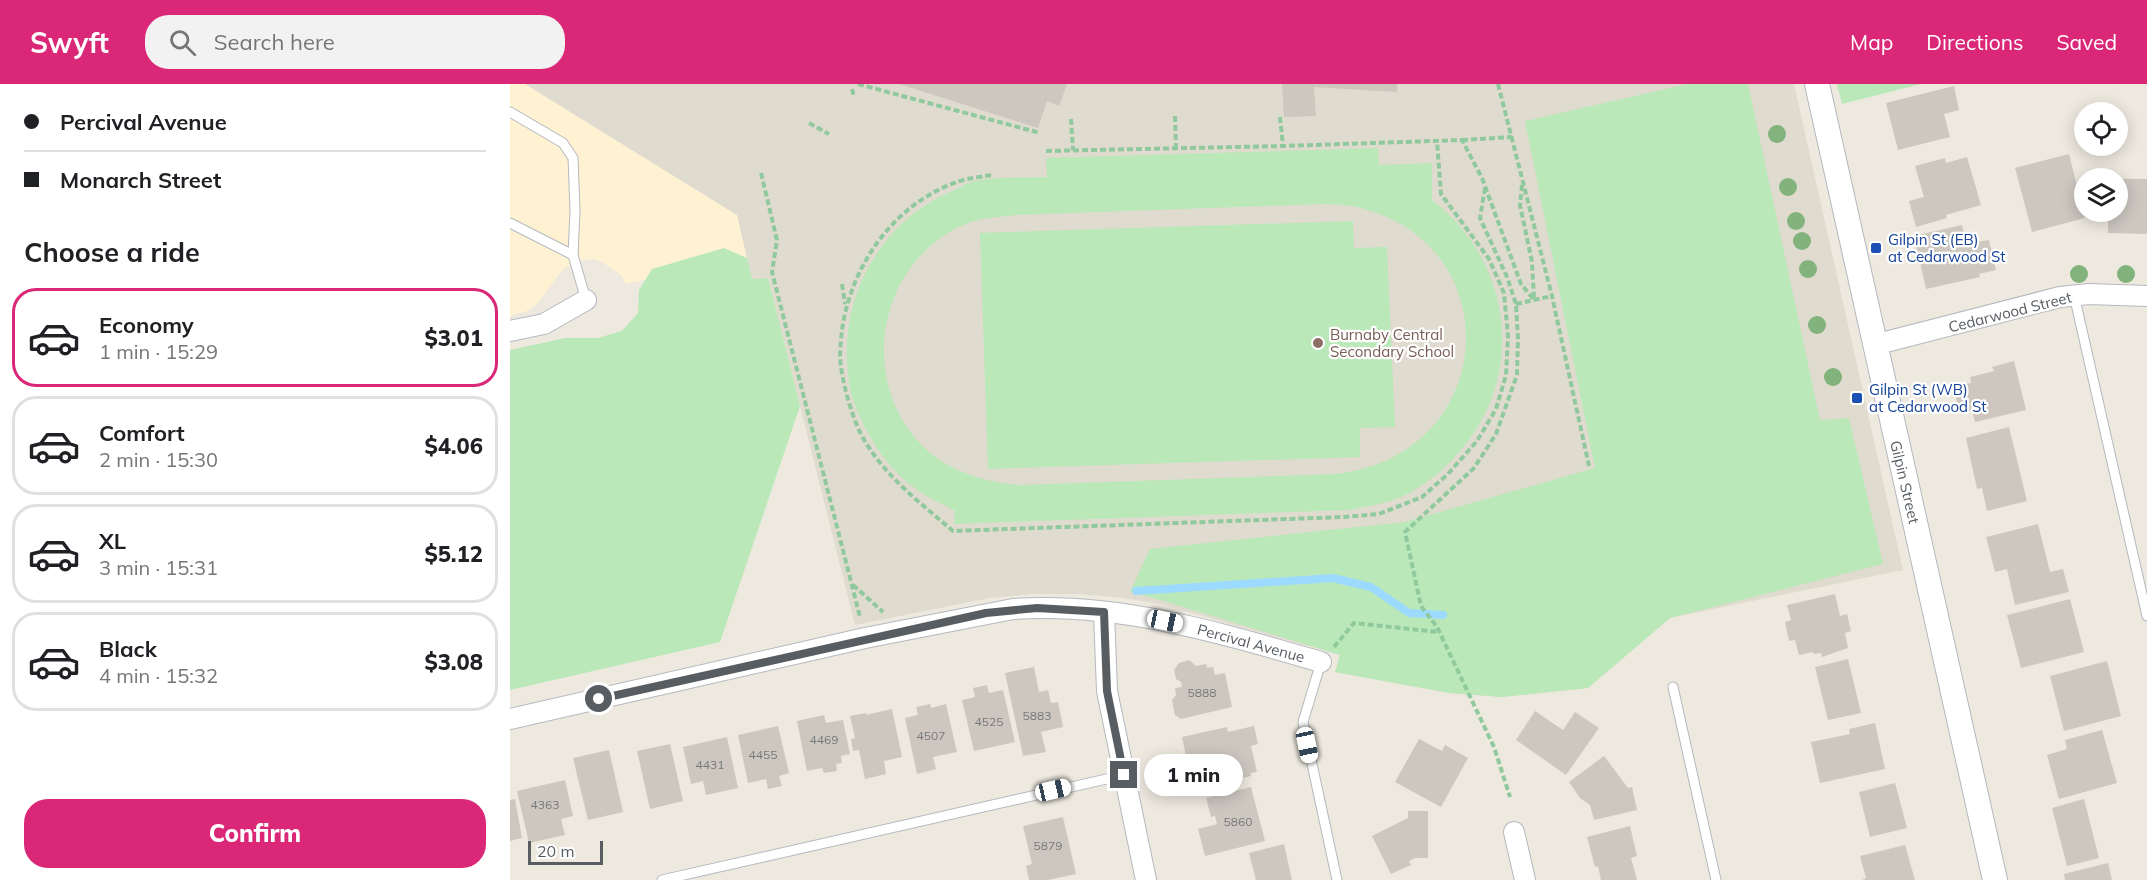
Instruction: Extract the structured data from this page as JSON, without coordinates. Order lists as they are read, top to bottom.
{
  "streets": {
    "street": ["Cedarwood Street", "Gilpin Street", "Percival Avenue"]
  },
  "crossings": [
    ["Cedarwood Street", "Gilpin Street"]
  ],
  "places": {
    "transit": ["Gilpin St (EB) at Cedarwood St", "Gilpin St (WB) at Cedarwood St"],
    "other": ["Burnaby Central Secondary School"]
  },
  "house_numbers": [
    "5888",
    "5883",
    "4525",
    "4507",
    "4469",
    "4455",
    "4431",
    "4363",
    "5860",
    "5879"
  ],
  "scale_bar": "20 m",
  "page": {
    "header": "Swyft",
    "search": "Search here",
    "nav": ["Map", "Directions", "Saved"],
    "banner": ["Percival Avenue", "Monarch Street"],
    "heading": "Choose a ride",
    "list": [
      {
        "name": "Economy",
        "note": "1 min · 15:29",
        "value": "$3.01"
      },
      {
        "name": "Comfort",
        "note": "2 min · 15:30",
        "value": "$4.06"
      },
      {
        "name": "XL",
        "note": "3 min · 15:31",
        "value": "$5.12"
      },
      {
        "name": "Black",
        "note": "4 min · 15:32",
        "value": "$3.08"
      }
    ],
    "bubble": "1 min",
    "buttons": "Confirm",
    "scale": "20 m"
  }
}
